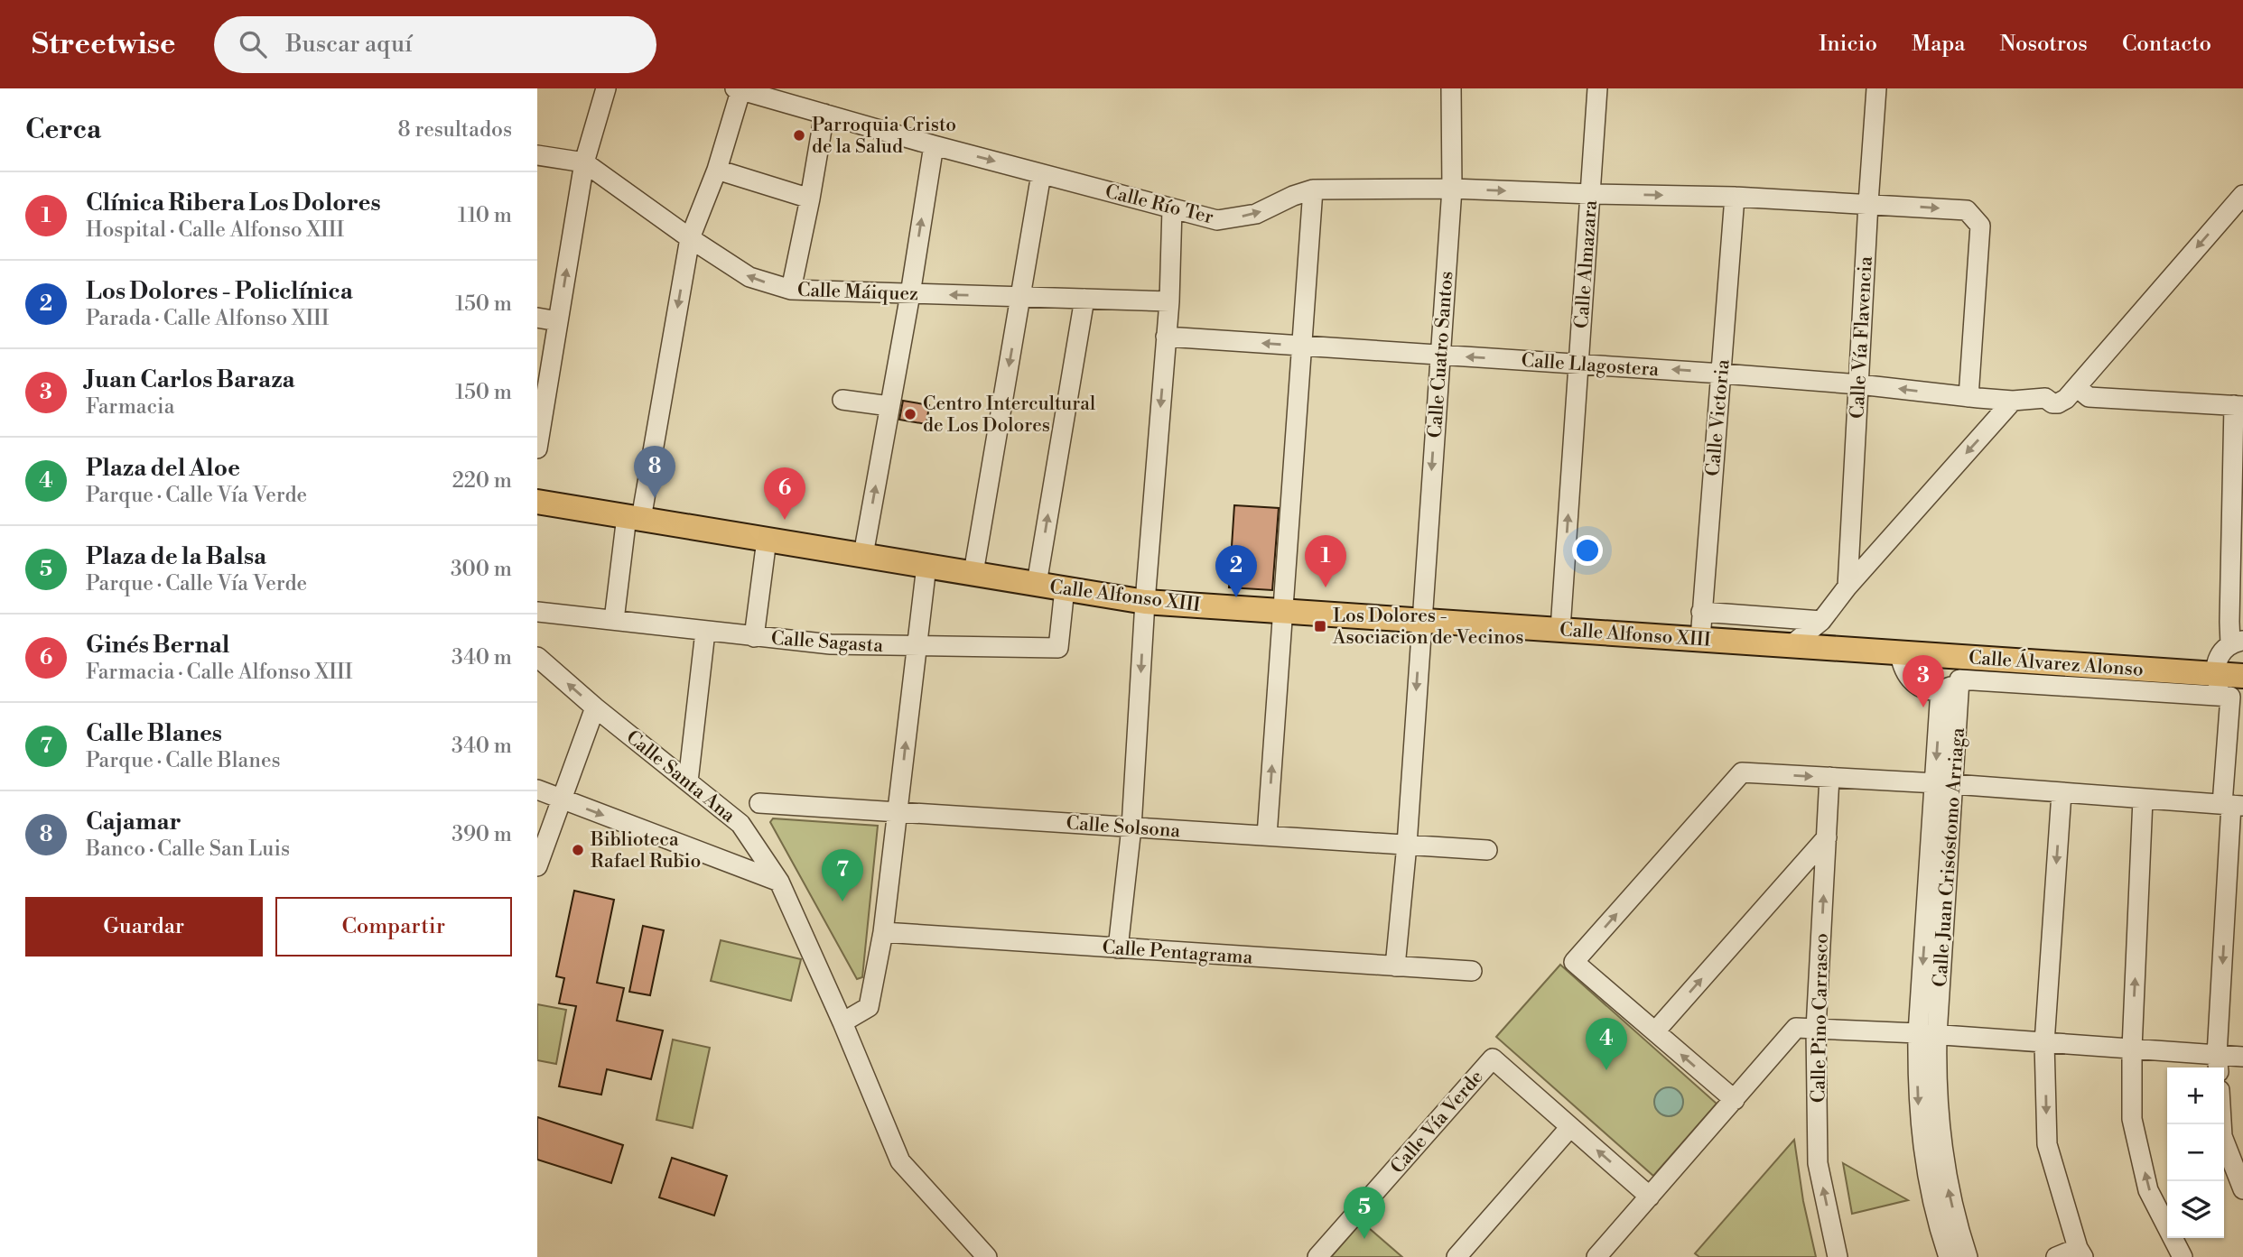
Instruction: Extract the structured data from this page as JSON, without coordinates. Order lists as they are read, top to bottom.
{
  "streets": {
    "main road": ["Calle Alfonso XIII", "Calle Álvarez Alonso"],
    "street": [
      "Calle Río Ter",
      "Calle Almazara",
      "Calle Máiquez",
      "Calle Vía Flavencia",
      "Calle Cuatro Santos",
      "Calle Llagostera",
      "Calle Victoria",
      "Calle Sagasta",
      "Calle Santa Ana",
      "Calle Solsona",
      "Calle Juan Crisóstomo Arriaga",
      "Calle Pentagrama",
      "Calle Pino Carrasco",
      "Calle Vía Verde"
    ]
  },
  "crossings": [
    ["Calle Río Ter", "Calle Almazara"],
    ["Calle Río Ter", "Calle Vía Flavencia"],
    ["Calle Río Ter", "Calle Cuatro Santos"],
    ["Calle Río Ter", "Calle Llagostera"],
    ["Calle Río Ter", "Calle Victoria"],
    ["Calle Almazara", "Calle Llagostera"],
    ["Calle Almazara", "Calle Alfonso XIII"],
    ["Calle Vía Flavencia", "Calle Llagostera"],
    ["Calle Cuatro Santos", "Calle Llagostera"],
    ["Calle Cuatro Santos", "Calle Alfonso XIII"],
    ["Calle Cuatro Santos", "Calle Solsona"],
    ["Calle Cuatro Santos", "Calle Pentagrama"],
    ["Calle Llagostera", "Calle Victoria"],
    ["Calle Victoria", "Calle Alfonso XIII"],
    ["Calle Alfonso XIII", "Calle Sagasta"],
    ["Calle Alfonso XIII", "Calle Álvarez Alonso"],
    ["Calle Álvarez Alonso", "Calle Juan Crisóstomo Arriaga"]
  ],
  "one_way": ["Calle Almazara", "Calle Llagostera"],
  "places": {
    "other": ["Parroquia Cristo de la Salud", "Centro Intercultural de Los Dolores", "Biblioteca Rafael Rubio"],
    "transit": ["Los Dolores - Asociacion de Vecinos"]
  },
  "page": {
    "header": "Streetwise",
    "search": "Buscar aquí",
    "nav": [
      "Inicio",
      "Mapa",
      "Nosotros",
      "Contacto"
    ],
    "heading": ["Cerca", "8 resultados"],
    "list": [
      {
        "mark": "1",
        "name": "Clínica Ribera Los Dolores",
        "note": "Hospital · Calle Alfonso XIII",
        "value": "110 m"
      },
      {
        "mark": "2",
        "name": "Los Dolores - Policlínica",
        "note": "Parada · Calle Alfonso XIII",
        "value": "150 m"
      },
      {
        "mark": "3",
        "name": "Juan Carlos Baraza",
        "note": "Farmacia",
        "value": "150 m"
      },
      {
        "mark": "4",
        "name": "Plaza del Aloe",
        "note": "Parque · Calle Vía Verde",
        "value": "220 m"
      },
      {
        "mark": "5",
        "name": "Plaza de la Balsa",
        "note": "Parque · Calle Vía Verde",
        "value": "300 m"
      },
      {
        "mark": "6",
        "name": "Ginés Bernal",
        "note": "Farmacia · Calle Alfonso XIII",
        "value": "340 m"
      },
      {
        "mark": "7",
        "name": "Calle Blanes",
        "note": "Parque · Calle Blanes",
        "value": "340 m"
      },
      {
        "mark": "8",
        "name": "Cajamar",
        "note": "Banco · Calle San Luis",
        "value": "390 m"
      }
    ],
    "pins": [
      "8",
      "6",
      "1",
      "2",
      "3",
      "7",
      "4",
      "5"
    ],
    "buttons": ["Guardar", "Compartir"],
    "map_buttons": ["+", "−"]
  }
}
